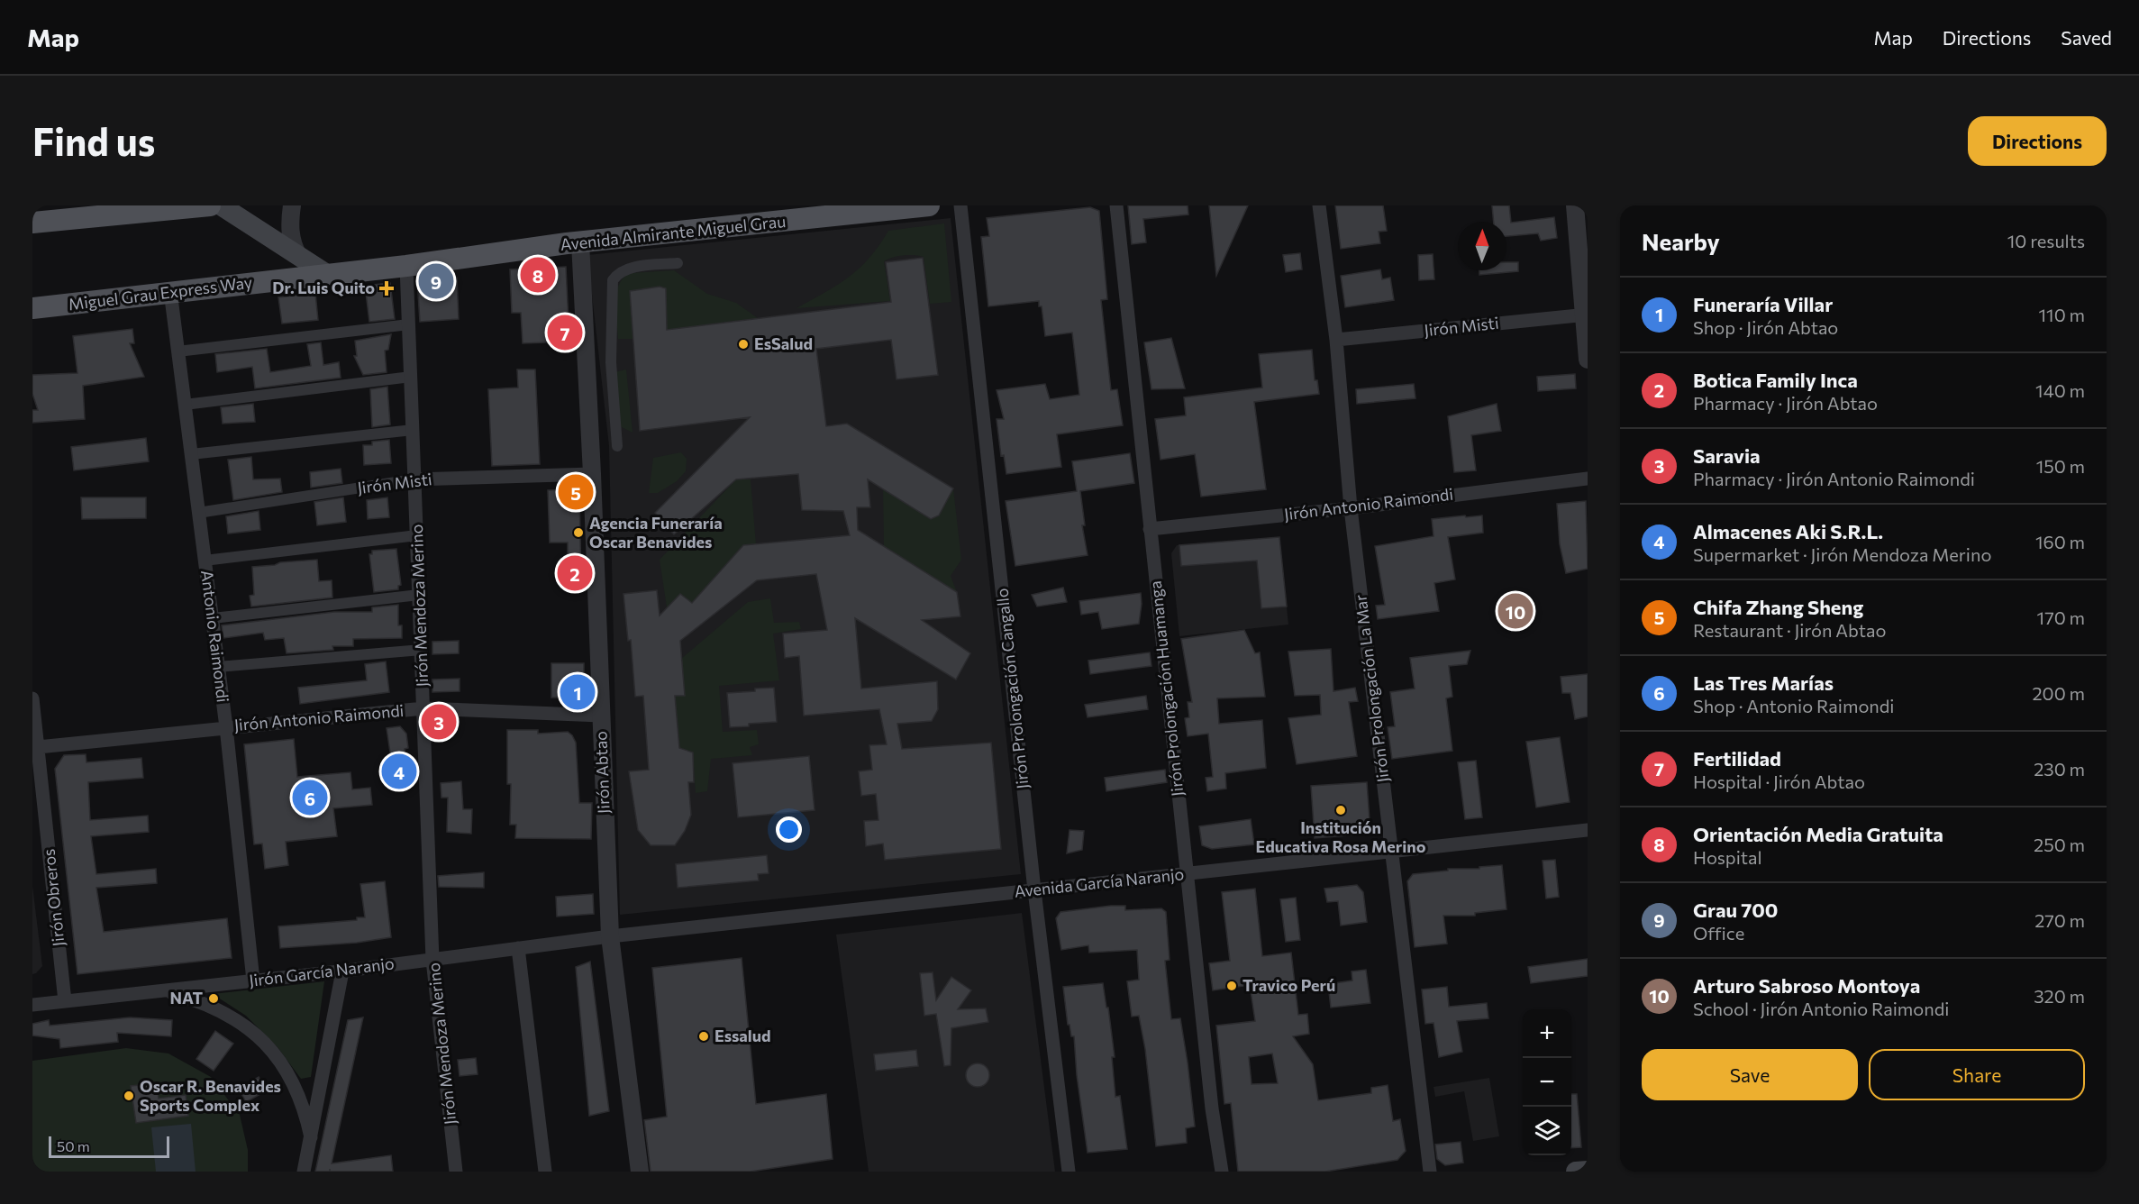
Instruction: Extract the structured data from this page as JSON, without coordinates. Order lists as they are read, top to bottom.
{
  "streets": {
    "main road": ["Avenida Almirante Miguel Grau", "Miguel Grau Express Way"],
    "street": [
      "Jirón Misti",
      "Jirón Antonio Raimondi",
      "Jirón Mendoza Merino",
      "Antonio Raimondi",
      "Jirón Prolongación Cangallo",
      "Jirón Prolongación Huamanga",
      "Jirón Prolongación La Mar",
      "Jirón Abtao",
      "Avenida García Naranjo",
      "Jirón Obreros",
      "Jirón García Naranjo"
    ]
  },
  "crossings": [
    ["Avenida Almirante Miguel Grau", "Miguel Grau Express Way"],
    ["Avenida Almirante Miguel Grau", "Jirón Mendoza Merino"],
    ["Avenida Almirante Miguel Grau", "Jirón Abtao"],
    ["Miguel Grau Express Way", "Antonio Raimondi"],
    ["Jirón Misti", "Jirón Mendoza Merino"],
    ["Jirón Misti", "Antonio Raimondi"],
    ["Jirón Misti", "Jirón Prolongación La Mar"],
    ["Jirón Misti", "Jirón Abtao"],
    ["Jirón Antonio Raimondi", "Jirón Mendoza Merino"],
    ["Jirón Antonio Raimondi", "Antonio Raimondi"],
    ["Jirón Antonio Raimondi", "Jirón Prolongación Huamanga"],
    ["Jirón Antonio Raimondi", "Jirón Prolongación La Mar"],
    ["Jirón Antonio Raimondi", "Jirón Abtao"],
    ["Jirón Antonio Raimondi", "Jirón Obreros"],
    ["Jirón Mendoza Merino", "Jirón García Naranjo"],
    ["Antonio Raimondi", "Jirón García Naranjo"],
    ["Jirón Prolongación Cangallo", "Avenida García Naranjo"],
    ["Jirón Prolongación Huamanga", "Avenida García Naranjo"],
    ["Jirón Prolongación La Mar", "Avenida García Naranjo"],
    ["Jirón Abtao", "Avenida García Naranjo"],
    ["Jirón Abtao", "Jirón García Naranjo"],
    ["Avenida García Naranjo", "Jirón García Naranjo"],
    ["Jirón Obreros", "Jirón García Naranjo"]
  ],
  "places": {
    "health": ["Dr. Luis Quito"],
    "other": [
      "EsSalud",
      "Agencia Funeraría Oscar Benavides",
      "Institución Educativa Rosa Merino",
      "Travico Perú",
      "NAT",
      "Essalud",
      "Oscar R. Benavides Sports Complex"
    ]
  },
  "scale_bar": "50 m",
  "north": "top",
  "page": {
    "header": "Map",
    "nav": ["Map", "Directions", "Saved"],
    "buttons": [
      "Directions",
      ["Save", "Share"]
    ],
    "title": "Find us",
    "heading": ["Nearby", "10 results"],
    "pins": [
      "8",
      "9",
      "7",
      "5",
      "2",
      "10",
      "1",
      "3",
      "4",
      "6"
    ],
    "list": [
      {
        "mark": "1",
        "name": "Funeraría Villar",
        "note": "Shop · Jirón Abtao",
        "value": "110 m"
      },
      {
        "mark": "2",
        "name": "Botica Family Inca",
        "note": "Pharmacy · Jirón Abtao",
        "value": "140 m"
      },
      {
        "mark": "3",
        "name": "Saravia",
        "note": "Pharmacy · Jirón Antonio Raimondi",
        "value": "150 m"
      },
      {
        "mark": "4",
        "name": "Almacenes Aki S.R.L.",
        "note": "Supermarket · Jirón Mendoza Merino",
        "value": "160 m"
      },
      {
        "mark": "5",
        "name": "Chifa Zhang Sheng",
        "note": "Restaurant · Jirón Abtao",
        "value": "170 m"
      },
      {
        "mark": "6",
        "name": "Las Tres Marías",
        "note": "Shop · Antonio Raimondi",
        "value": "200 m"
      },
      {
        "mark": "7",
        "name": "Fertilidad",
        "note": "Hospital · Jirón Abtao",
        "value": "230 m"
      },
      {
        "mark": "8",
        "name": "Orientación Media Gratuita",
        "note": "Hospital",
        "value": "250 m"
      },
      {
        "mark": "9",
        "name": "Grau 700",
        "note": "Office",
        "value": "270 m"
      },
      {
        "mark": "10",
        "name": "Arturo Sabroso Montoya",
        "note": "School · Jirón Antonio Raimondi",
        "value": "320 m"
      }
    ],
    "map_buttons": ["+", "−"],
    "scale": "50 m"
  }
}
